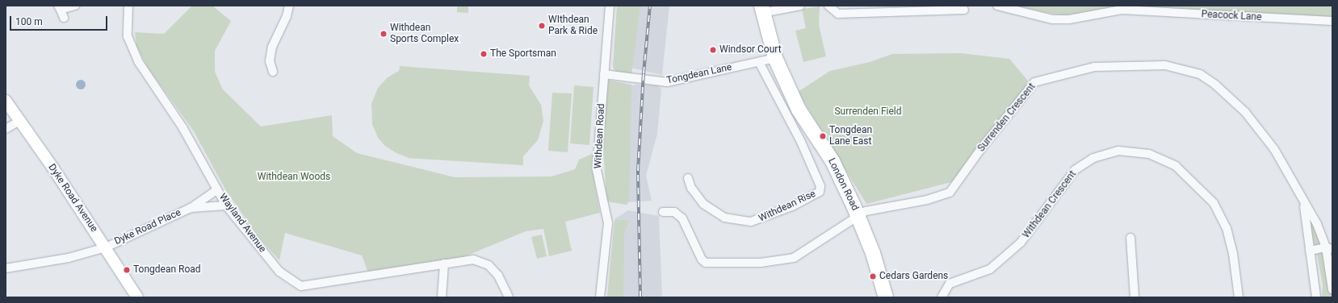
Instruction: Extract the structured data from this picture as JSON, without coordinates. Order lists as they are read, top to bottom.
{
  "streets": {
    "highway": ["London Road"],
    "street": [
      "Peacock Lane",
      "Tongdean Lane",
      "Surrenden Crescent",
      "Withdean Road",
      "Dyke Road Avenue",
      "Withdean Crescent",
      "Withdean Rise",
      "Wayland Avenue",
      "Dyke Road Place"
    ]
  },
  "crossings": [
    ["Tongdean Lane", "Withdean Road"],
    ["Tongdean Lane", "London Road"],
    ["Tongdean Lane", "Withdean Rise"],
    ["Surrenden Crescent", "London Road"],
    ["Dyke Road Avenue", "Dyke Road Place"]
  ],
  "parks": ["Surrenden Field", "Withdean Woods"],
  "places": [
    "WIthdean Park & Ride",
    "Withdean Sports Complex",
    "Windsor Court",
    "The Sportsman",
    "Tongdean Lane East",
    "Tongdean Road",
    "Cedars Gardens"
  ],
  "scale_bar": "100 m"
}
